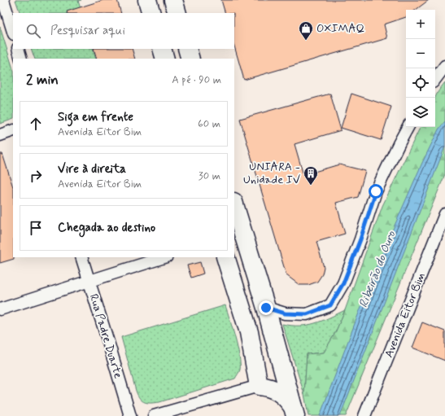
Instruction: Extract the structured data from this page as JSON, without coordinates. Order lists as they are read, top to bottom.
{
  "streets": {
    "street": ["Avenida Eitor Bim", "Rua Padre Duarte"]
  },
  "water": ["Ribeirão do Ouro"],
  "places": {
    "shop": ["OXIMAQ"],
    "building": ["UNIARA - Unidade IV"]
  },
  "page": {
    "map_buttons": ["+", "−"],
    "search": "Pesquisar aqui",
    "heading": ["2 min", "A pé · 90 m"],
    "list": [
      ["Siga em frente", "Avenida Eitor Bim", "60 m"],
      ["Vire à direita", "Avenida Eitor Bim", "30 m"],
      "Chegada ao destino"
    ]
  }
}
